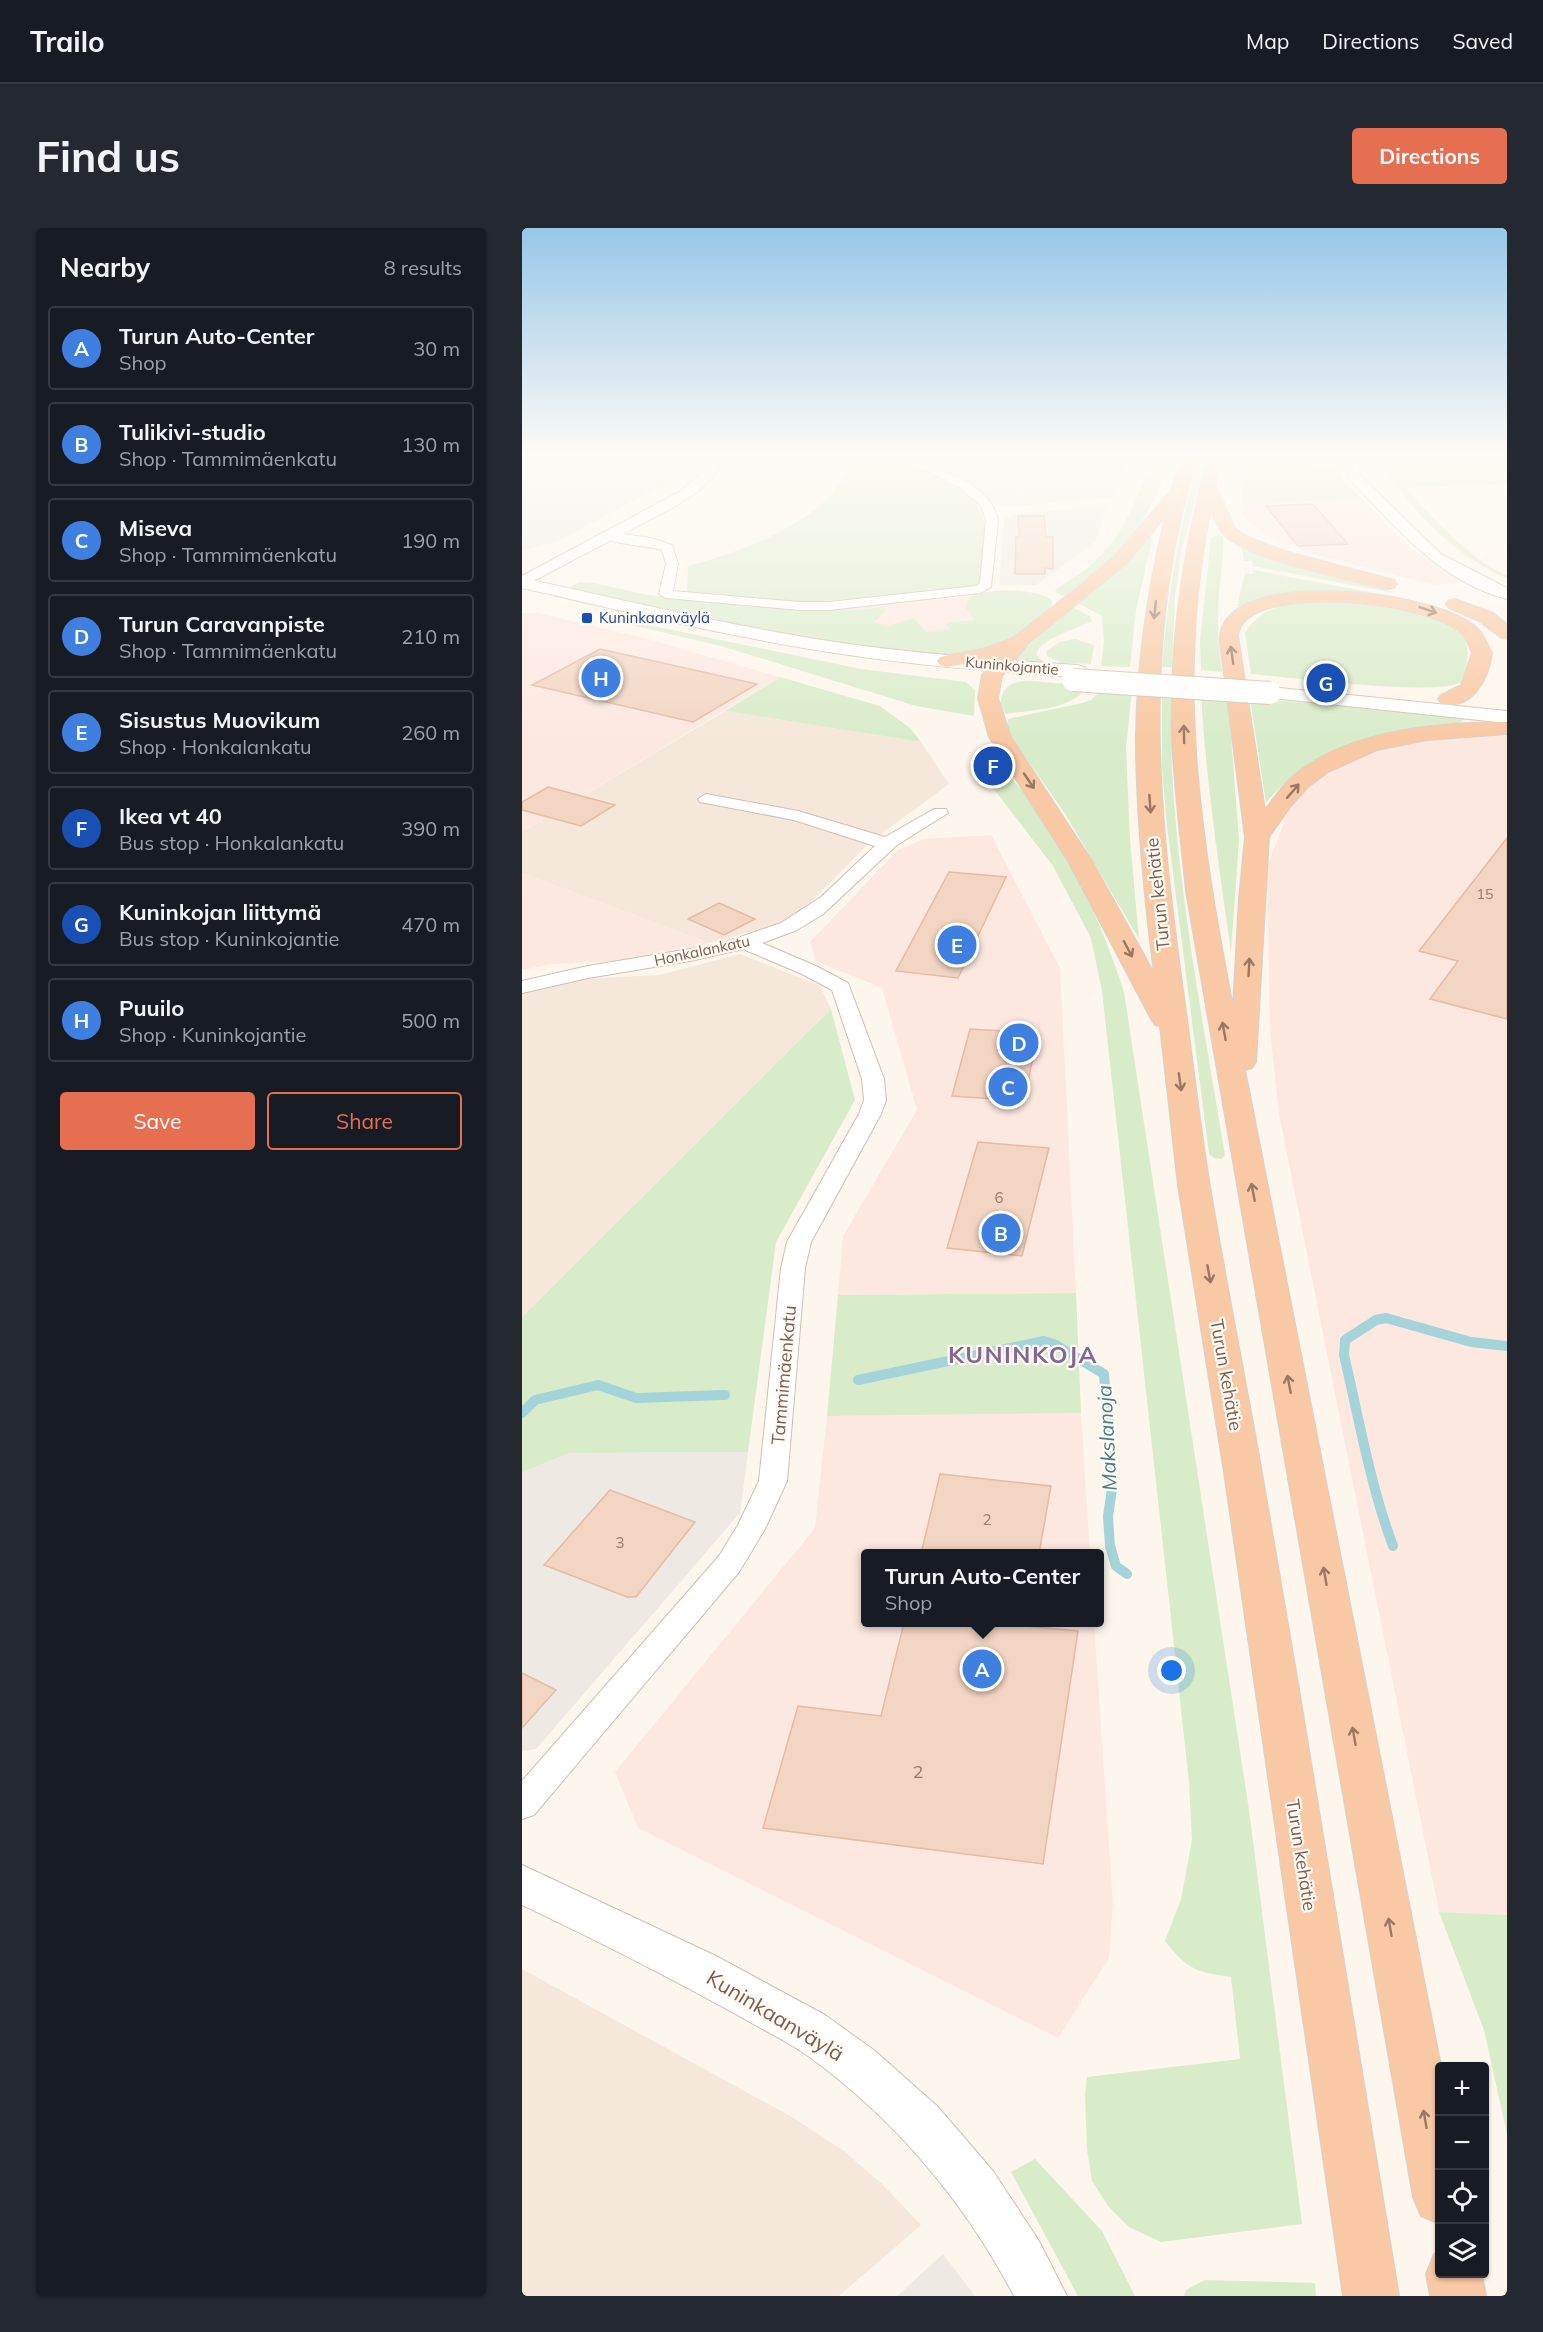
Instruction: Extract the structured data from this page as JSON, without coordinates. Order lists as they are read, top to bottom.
{
  "streets": {
    "highway": ["Turun kehätie"],
    "main road": ["Kuninkojantie"],
    "street": ["Honkalankatu", "Tammimäenkatu", "Kuninkaanväylä"]
  },
  "crossings": [
    ["Honkalankatu", "Tammimäenkatu"]
  ],
  "districts": ["KUNINKOJA"],
  "water": ["Makslanoja"],
  "places": {
    "transit": ["Kuninkaanväylä"]
  },
  "house_numbers": [
    "15",
    "6",
    "2",
    "3",
    "2"
  ],
  "page": {
    "header": "Trailo",
    "nav": ["Map", "Directions", "Saved"],
    "buttons": [
      "Directions",
      ["Save", "Share"]
    ],
    "title": "Find us",
    "heading": ["Nearby", "8 results"],
    "list": [
      {
        "mark": "A",
        "name": "Turun Auto-Center",
        "note": "Shop",
        "value": "30 m"
      },
      {
        "mark": "B",
        "name": "Tulikivi-studio",
        "note": "Shop · Tammimäenkatu",
        "value": "130 m"
      },
      {
        "mark": "C",
        "name": "Miseva",
        "note": "Shop · Tammimäenkatu",
        "value": "190 m"
      },
      {
        "mark": "D",
        "name": "Turun Caravanpiste",
        "note": "Shop · Tammimäenkatu",
        "value": "210 m"
      },
      {
        "mark": "E",
        "name": "Sisustus Muovikum",
        "note": "Shop · Honkalankatu",
        "value": "260 m"
      },
      {
        "mark": "F",
        "name": "Ikea vt 40",
        "note": "Bus stop · Honkalankatu",
        "value": "390 m"
      },
      {
        "mark": "G",
        "name": "Kuninkojan liittymä",
        "note": "Bus stop · Kuninkojantie",
        "value": "470 m"
      },
      {
        "mark": "H",
        "name": "Puuilo",
        "note": "Shop · Kuninkojantie",
        "value": "500 m"
      }
    ],
    "pins": [
      "H",
      "G",
      "F",
      "E",
      "D",
      "C",
      "B",
      "A"
    ],
    "popup": ["Turun Auto-Center", "Shop"],
    "map_buttons": ["+", "−"]
  }
}
